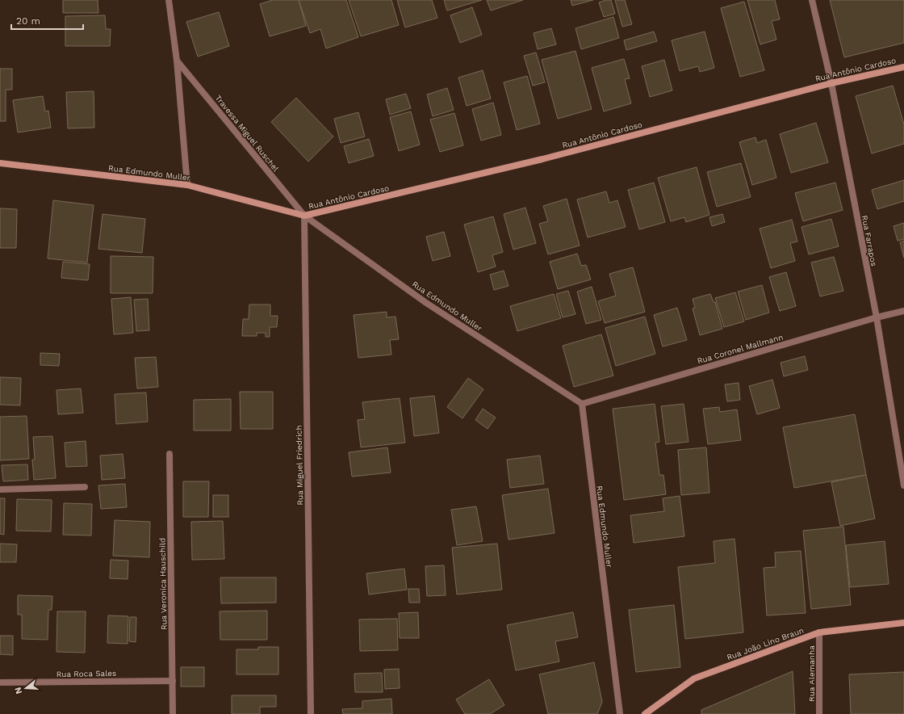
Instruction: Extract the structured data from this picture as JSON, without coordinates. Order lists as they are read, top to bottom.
{
  "streets": {
    "street": [
      "Rua Antônio Cardoso",
      "Travessa Miguel Ruschel",
      "Rua Edmundo Muller",
      "Rua Farrapos",
      "Rua Coronel Mallmann",
      "Rua Miguel Friedrich",
      "Rua Veronica Hauschild",
      "Rua João Lino Braun",
      "Rua Roca Sales",
      "Rua Alemanha"
    ]
  },
  "crossings": [
    ["Rua Antônio Cardoso", "Travessa Miguel Ruschel"],
    ["Rua Antônio Cardoso", "Rua Edmundo Muller"],
    ["Rua Antônio Cardoso", "Rua Farrapos"],
    ["Rua Antônio Cardoso", "Rua Miguel Friedrich"],
    ["Travessa Miguel Ruschel", "Rua Edmundo Muller"],
    ["Travessa Miguel Ruschel", "Rua Miguel Friedrich"],
    ["Rua Edmundo Muller", "Rua Coronel Mallmann"],
    ["Rua Edmundo Muller", "Rua Miguel Friedrich"],
    ["Rua Farrapos", "Rua Coronel Mallmann"],
    ["Rua Veronica Hauschild", "Rua Roca Sales"],
    ["Rua João Lino Braun", "Rua Alemanha"]
  ],
  "scale_bar": "20 m",
  "north": "left"
}
